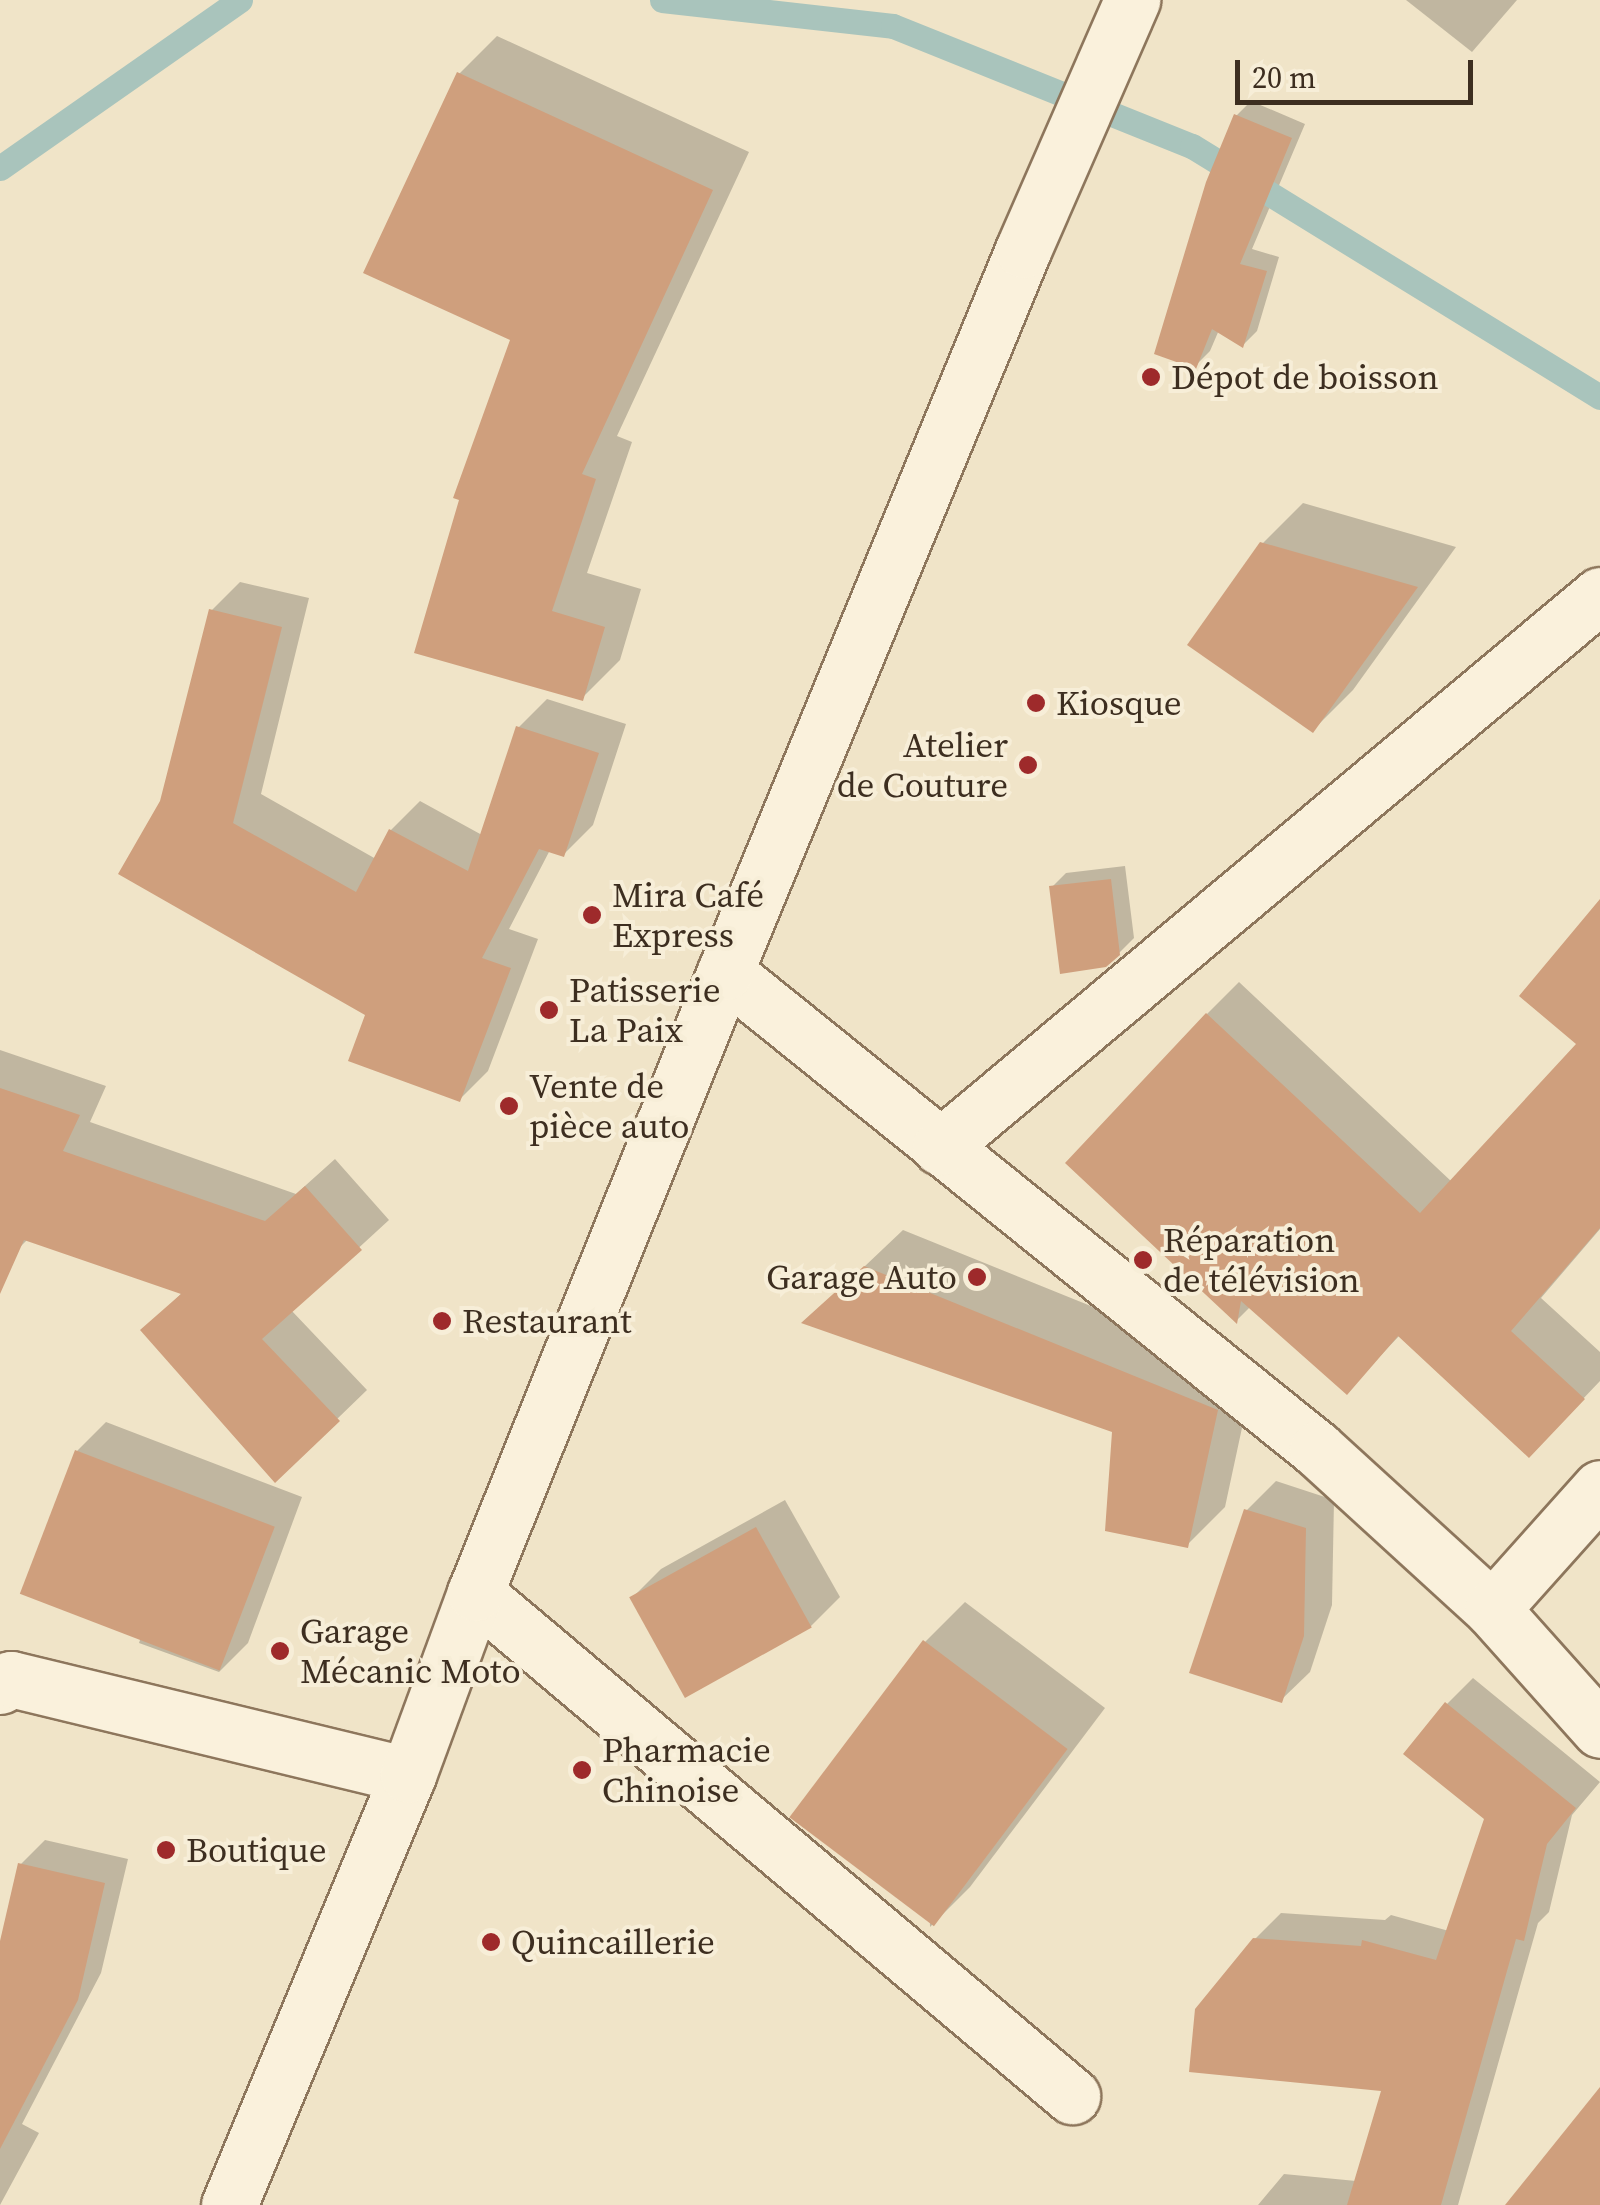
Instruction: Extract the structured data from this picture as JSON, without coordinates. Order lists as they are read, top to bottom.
{
  "places": [
    "Dépot de boisson",
    "Kiosque",
    "Atelier de Couture",
    "Mira Café Express",
    "Patisserie La Paix",
    "Vente de pièce auto",
    "Réparation de télévision",
    "Garage Auto",
    "Restaurant",
    "Garage Mécanic Moto",
    "Pharmacie Chinoise",
    "Boutique",
    "Quincaillerie"
  ],
  "scale_bar": "20 m"
}
